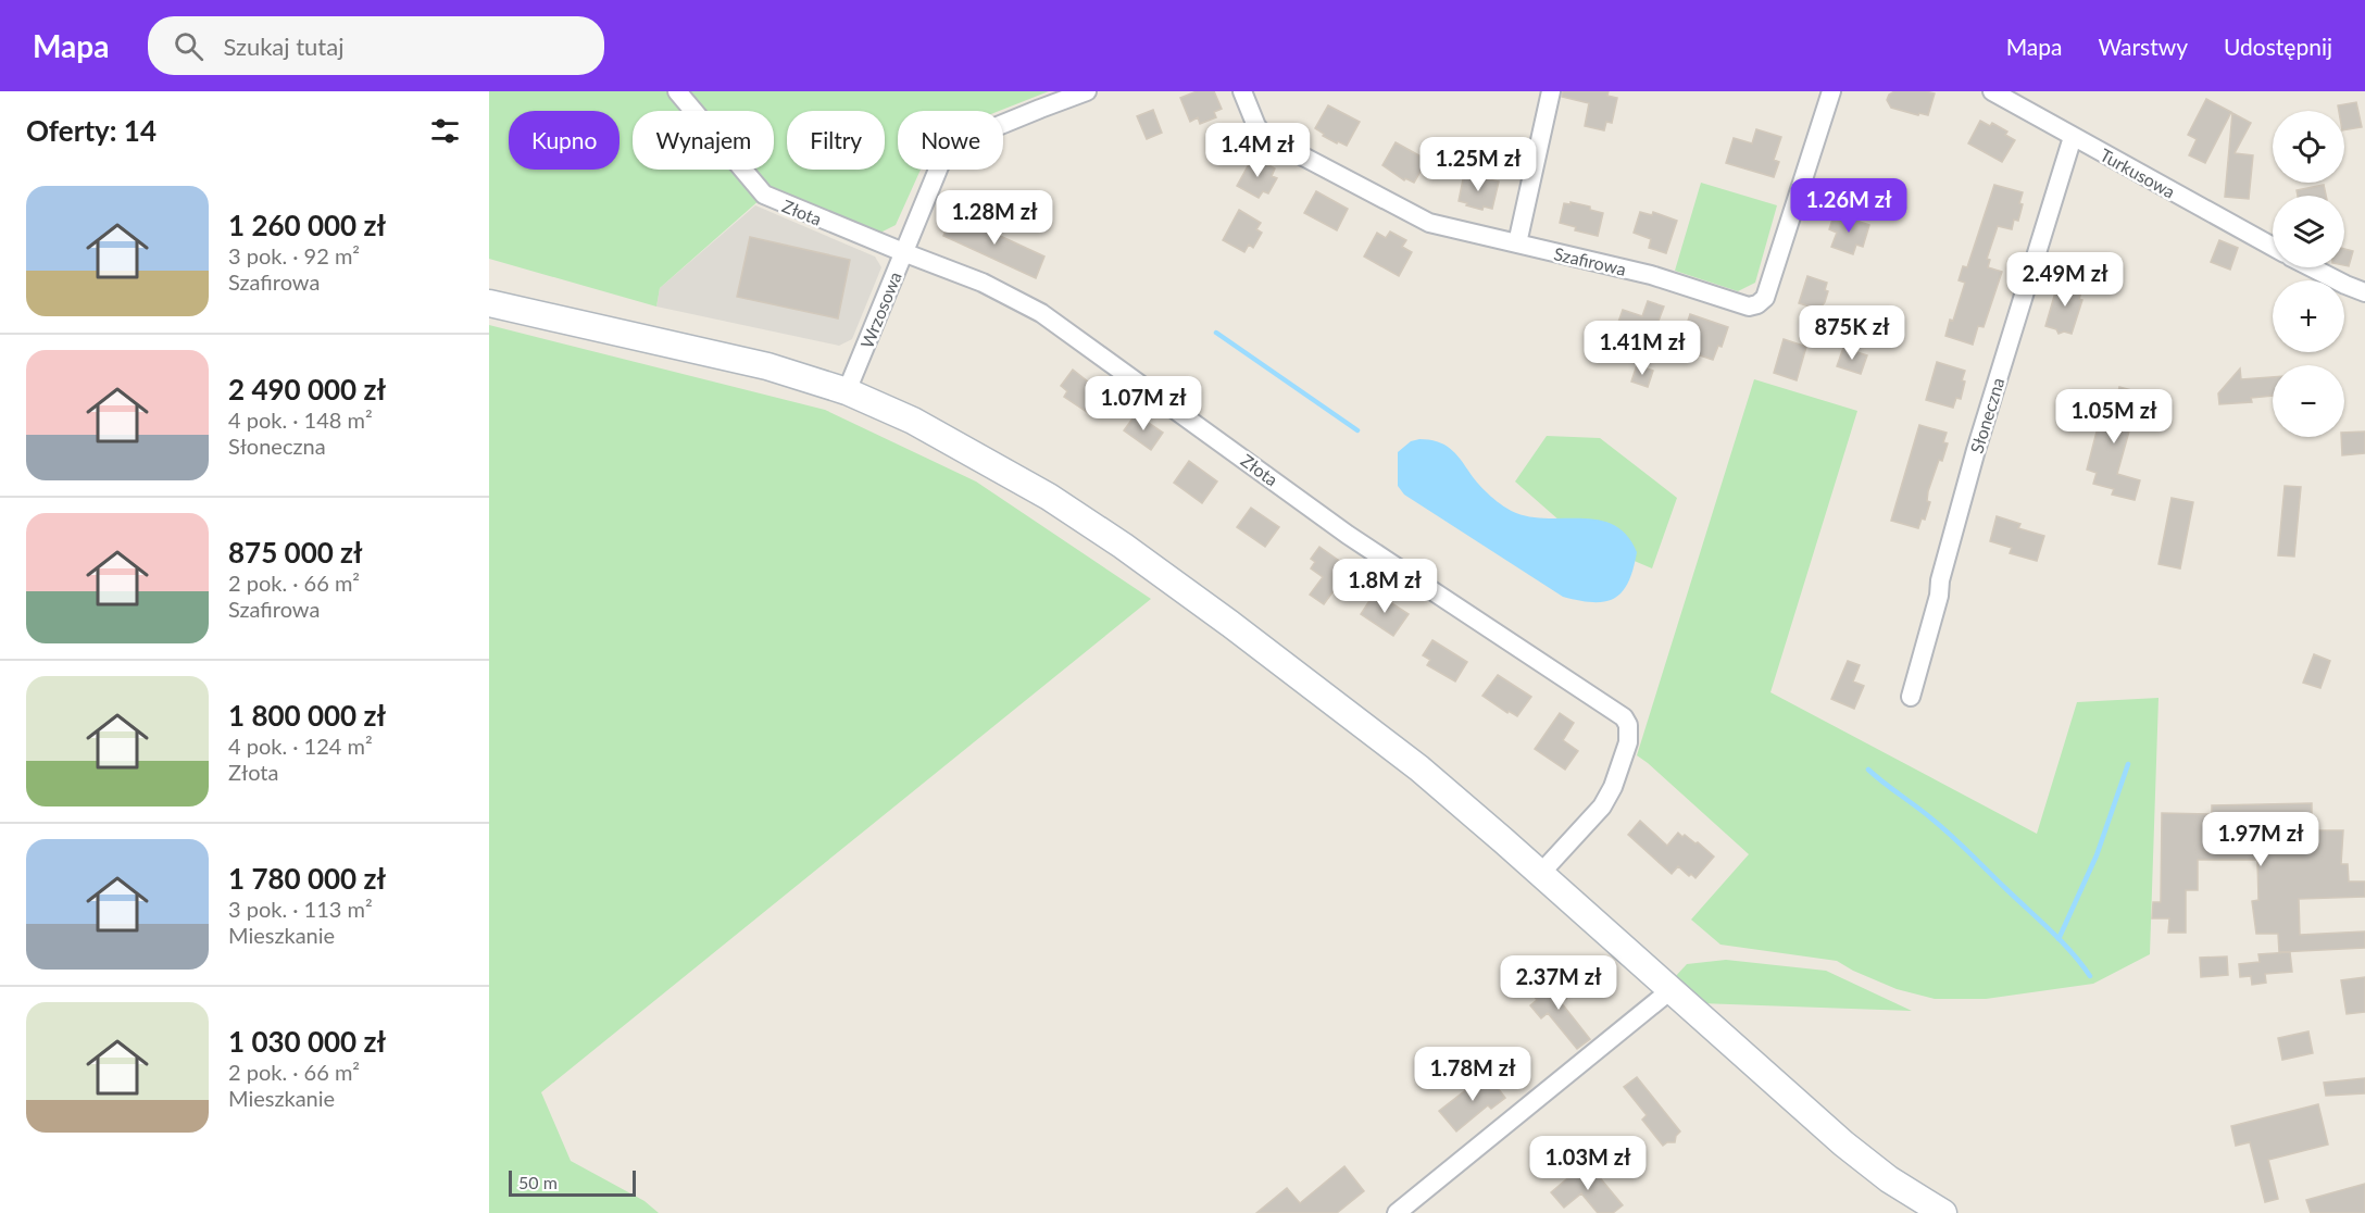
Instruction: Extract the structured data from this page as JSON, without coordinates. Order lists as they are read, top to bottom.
{
  "streets": {
    "street": [
      "Turkusowa",
      "Złota",
      "Szafirowa",
      "Wrzosowa",
      "Słoneczna"
    ]
  },
  "crossings": [
    ["Turkusowa", "Słoneczna"],
    ["Złota", "Wrzosowa"]
  ],
  "scale_bar": "50 m",
  "page": {
    "header": "Mapa",
    "search": "Szukaj tutaj",
    "nav": ["Mapa", "Warstwy", "Udostępnij"],
    "heading": "Oferty: 14",
    "map_buttons": ["+", "−"],
    "chip": [
      "Kupno",
      "Wynajem",
      "Filtry",
      "Nowe"
    ],
    "price": [
      "1.4M zł",
      "1.25M zł",
      "1.26M zł",
      "1.28M zł",
      "2.49M zł",
      "875K zł",
      "1.41M zł",
      "1.07M zł",
      "1.05M zł",
      "1.8M zł",
      "1.97M zł",
      "2.37M zł",
      "1.78M zł",
      "1.03M zł"
    ],
    "list": [
      {
        "name": "1 260 000 zł",
        "note": "3 pok. · 92 m² · Szafirowa"
      },
      {
        "name": "2 490 000 zł",
        "note": "4 pok. · 148 m² · Słoneczna"
      },
      {
        "name": "875 000 zł",
        "note": "2 pok. · 66 m² · Szafirowa"
      },
      {
        "name": "1 800 000 zł",
        "note": "4 pok. · 124 m² · Złota"
      },
      {
        "name": "1 780 000 zł",
        "note": "3 pok. · 113 m² · Mieszkanie"
      },
      {
        "name": "1 030 000 zł",
        "note": "2 pok. · 66 m² · Mieszkanie"
      }
    ],
    "scale": "50 m"
  }
}
